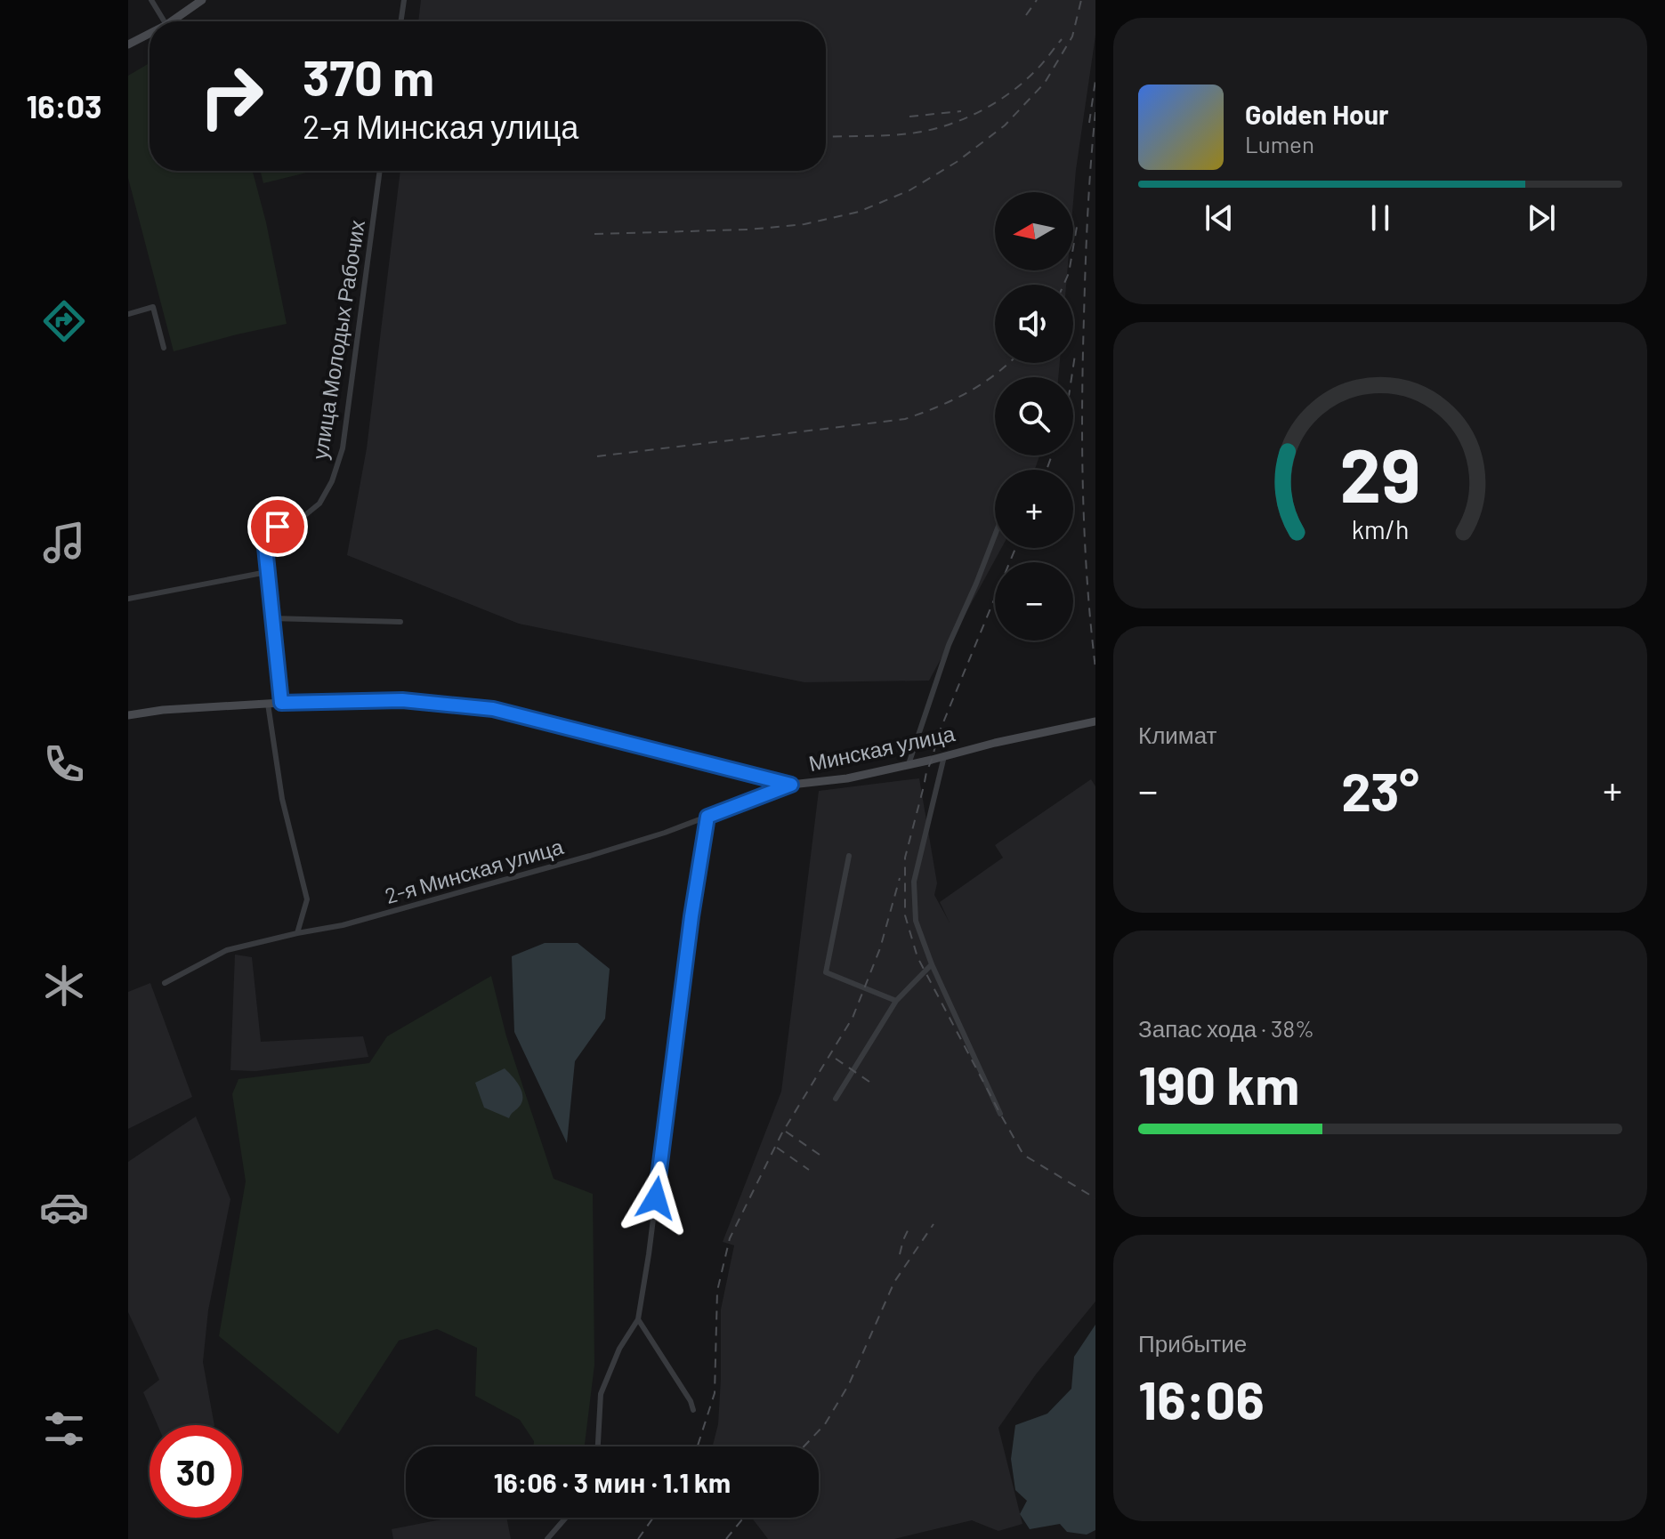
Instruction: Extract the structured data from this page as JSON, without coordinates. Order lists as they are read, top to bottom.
{
  "streets": {
    "main road": ["Минская улица"],
    "street": ["улица Молодых Рабочих", "2-я Минская улица"]
  },
  "crossings": [
    ["улица Молодых Рабочих", "Минская улица"],
    ["Минская улица", "2-я Минская улица"]
  ],
  "north": "left",
  "page": {
    "tabs": "16:03",
    "turn": ["370 m", "2-я Минская улица"],
    "song": ["Golden Hour", "Lumen"],
    "map_buttons": ["+", "−"],
    "tile": [
      "Климат",
      ["Запас хода · 38%", "190 km"],
      ["Прибытие", "16:06"]
    ],
    "heat": ["−", "23°", "+"],
    "limit": "30",
    "trip": "16:06 · 3 мин · 1.1 km",
    "gauge": ["29", "km/h"]
  }
}
